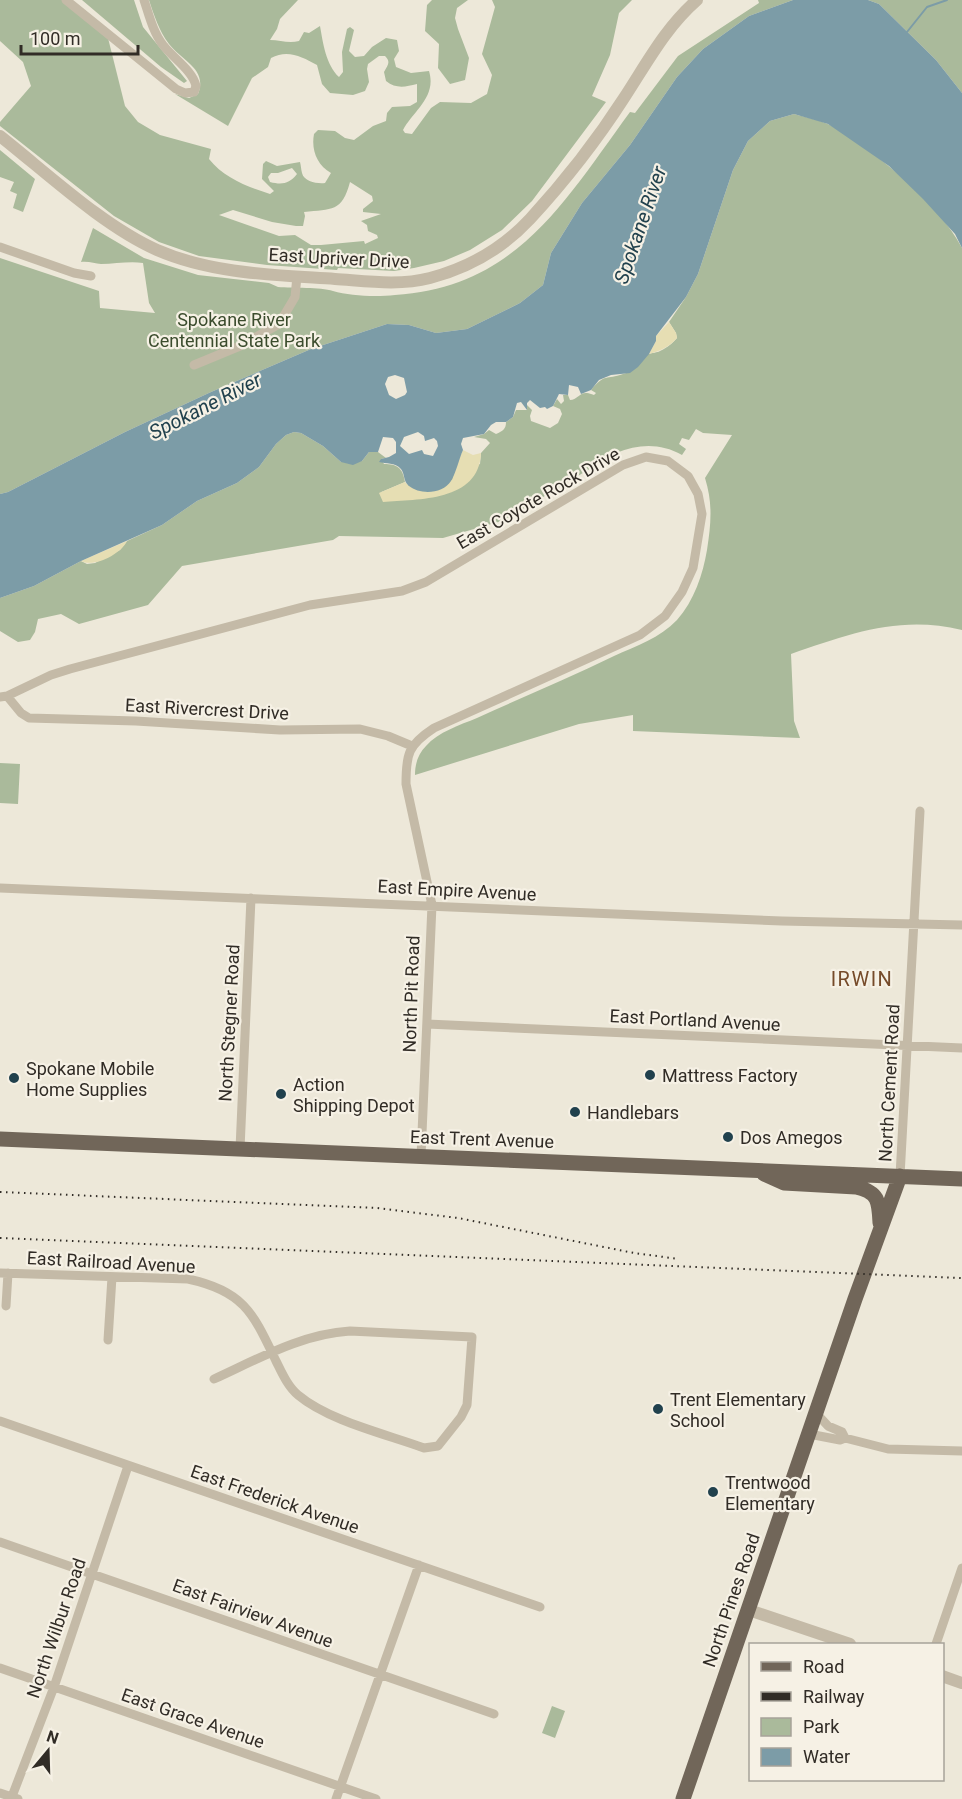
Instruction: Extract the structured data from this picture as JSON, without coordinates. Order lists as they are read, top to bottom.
{
  "streets": {
    "main road": ["East Trent Avenue", "North Pines Road"],
    "street": [
      "East Upriver Drive",
      "East Coyote Rock Drive",
      "East Rivercrest Drive",
      "East Empire Avenue",
      "North Pit Road",
      "East Portland Avenue",
      "North Stegner Road",
      "North Cement Road",
      "East Railroad Avenue",
      "East Frederick Avenue",
      "East Fairview Avenue",
      "North Wilbur Road",
      "East Grace Avenue"
    ]
  },
  "crossings": [
    ["East Coyote Rock Drive", "East Rivercrest Drive"],
    ["East Empire Avenue", "North Pit Road"],
    ["East Empire Avenue", "North Stegner Road"],
    ["East Empire Avenue", "North Cement Road"],
    ["North Pit Road", "East Portland Avenue"],
    ["North Pit Road", "East Trent Avenue"],
    ["East Portland Avenue", "North Cement Road"],
    ["North Stegner Road", "East Trent Avenue"],
    ["North Cement Road", "East Trent Avenue"],
    ["North Cement Road", "North Pines Road"],
    ["East Trent Avenue", "North Pines Road"],
    ["East Frederick Avenue", "North Wilbur Road"],
    ["East Fairview Avenue", "North Wilbur Road"],
    ["North Wilbur Road", "East Grace Avenue"]
  ],
  "districts": ["IRWIN"],
  "water": ["Spokane River"],
  "parks": ["Spokane River Centennial State Park"],
  "places": [
    "Mattress Factory",
    "Spokane Mobile Home Supplies",
    "Action Shipping Depot",
    "Handlebars",
    "Dos Amegos",
    "Trent Elementary School",
    "Trentwood Elementary"
  ],
  "legend": [
    "Road",
    "Railway",
    "Park",
    "Water"
  ],
  "scale_bar": "100 m",
  "north": "top"
}
